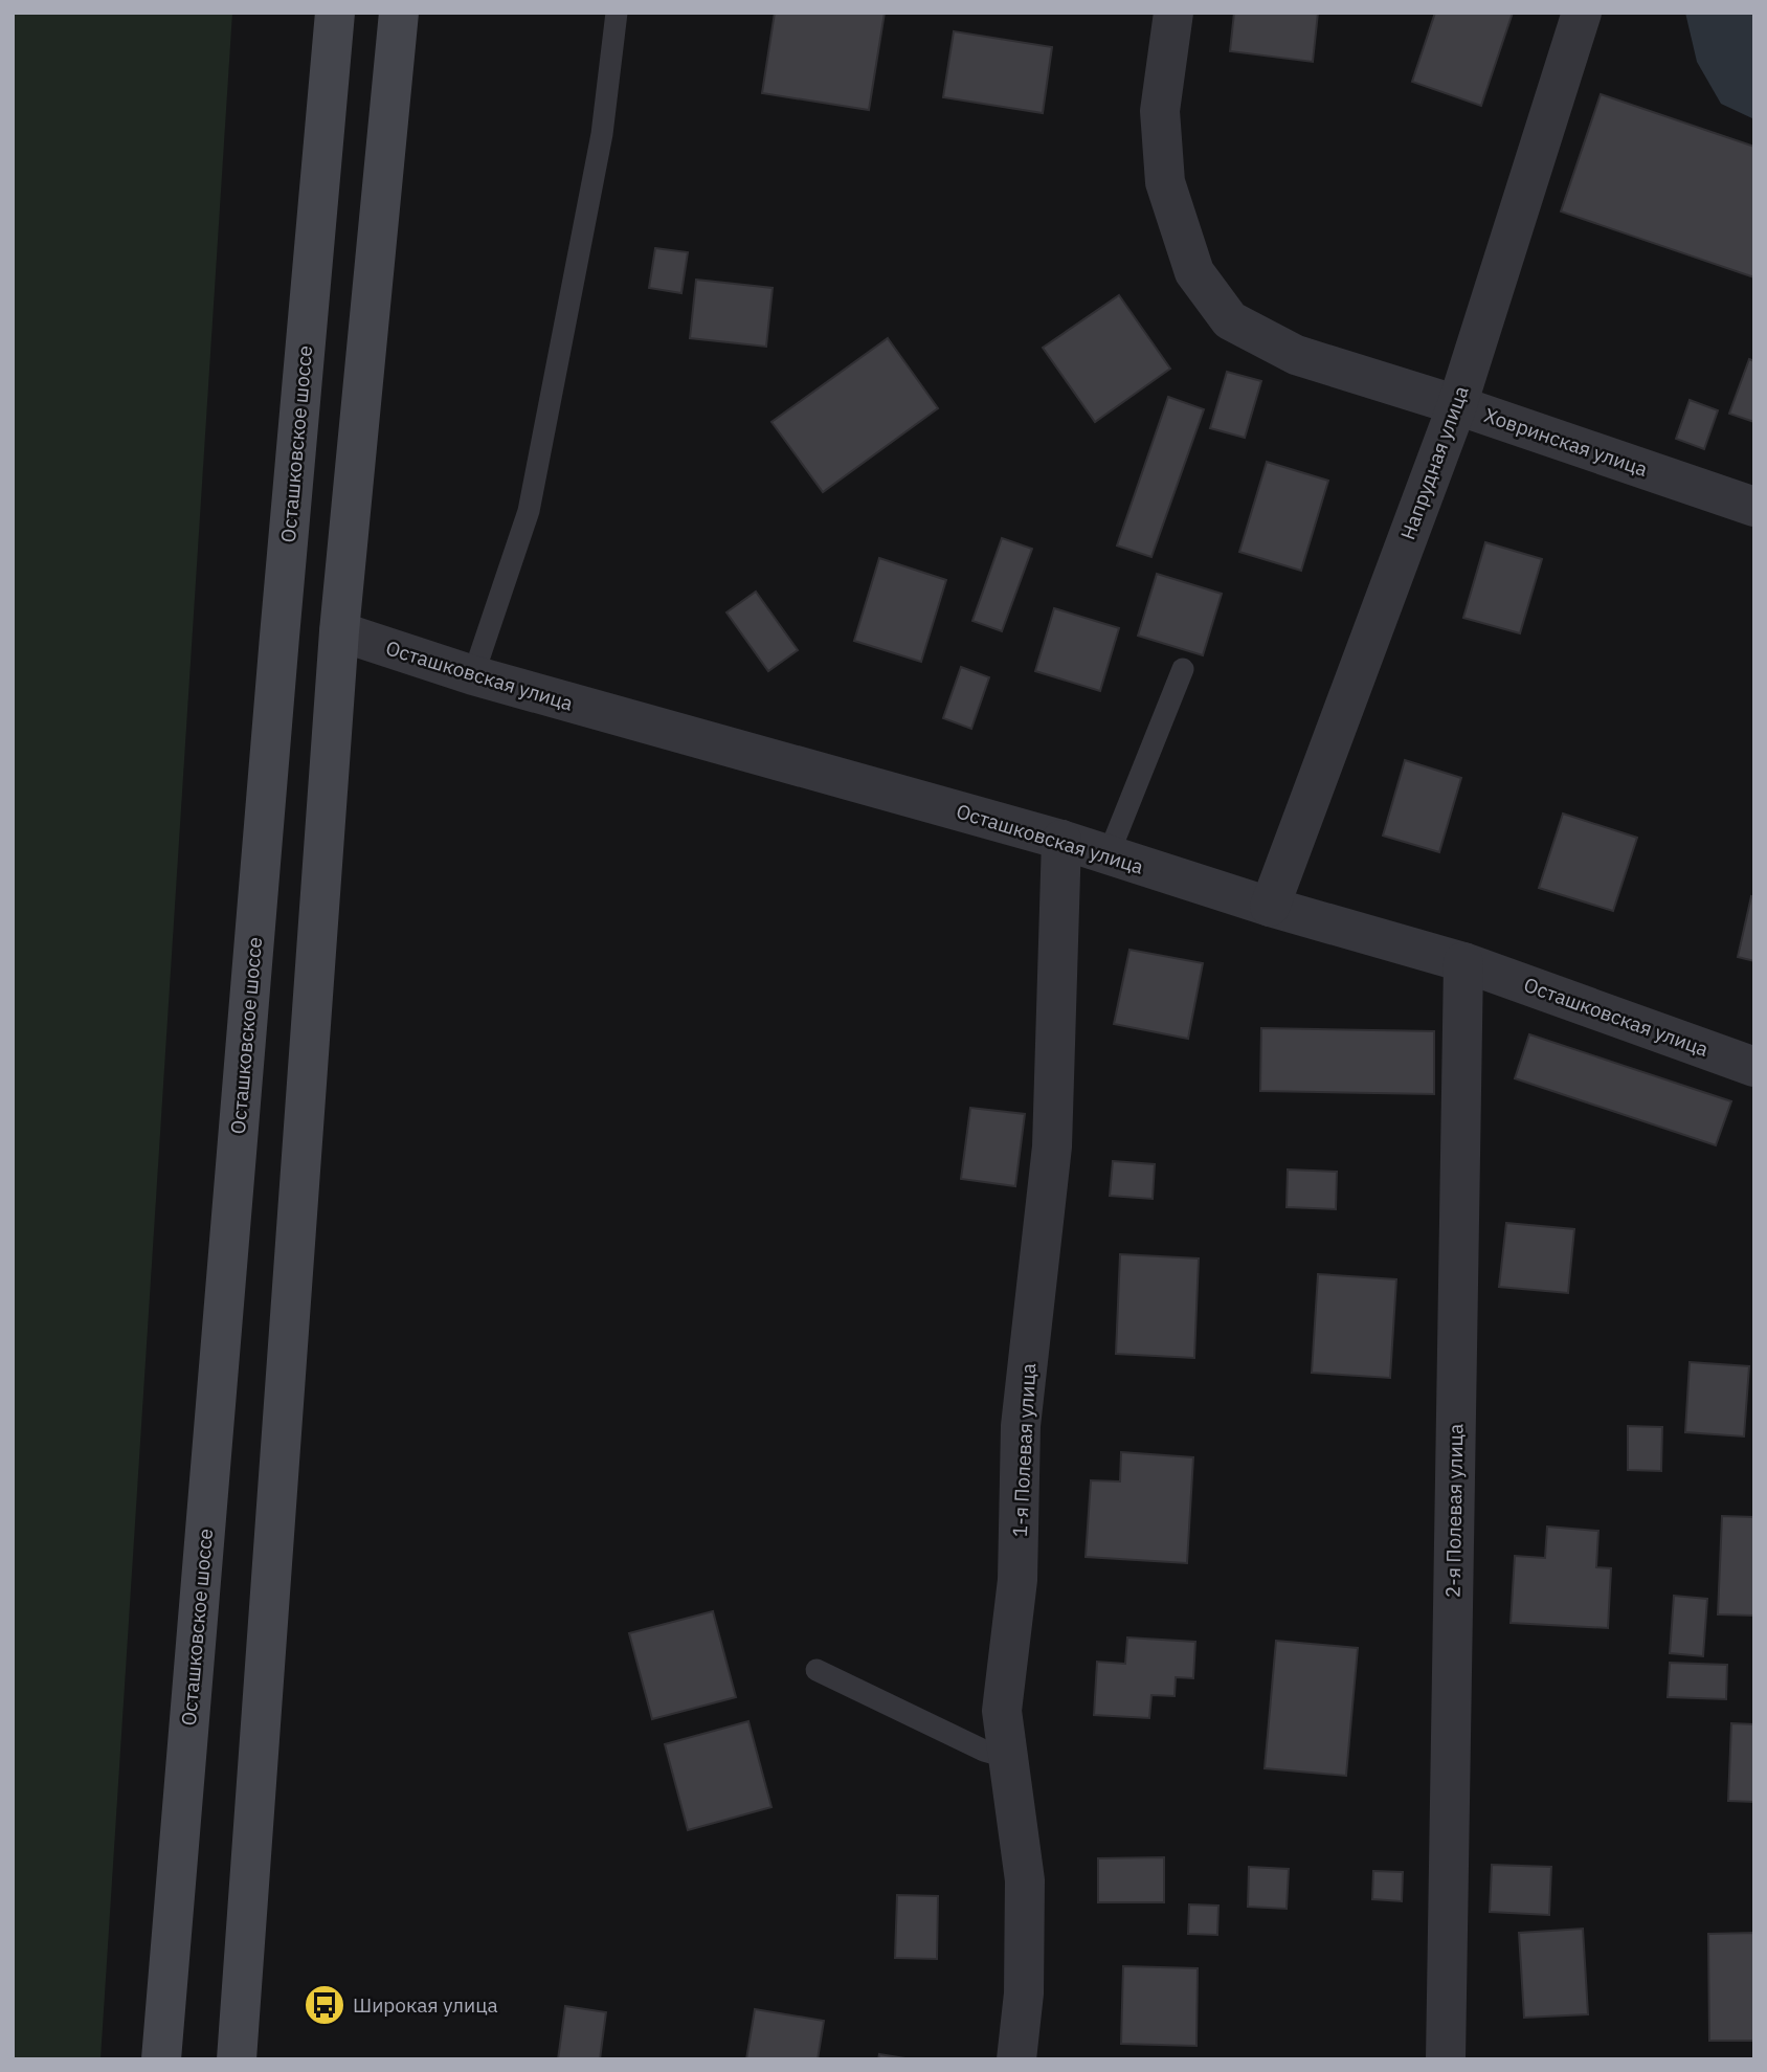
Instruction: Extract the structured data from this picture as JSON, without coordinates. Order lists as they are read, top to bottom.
{
  "streets": {
    "main road": ["Осташковское шоссе"],
    "street": [
      "Ховринская улица",
      "Напрудная улица",
      "Осташковская улица",
      "1-я Полевая улица",
      "2-я Полевая улица"
    ]
  },
  "crossings": [
    ["Ховринская улица", "Напрудная улица"],
    ["Напрудная улица", "Осташковская улица"],
    ["Осташковская улица", "1-я Полевая улица"],
    ["Осташковская улица", "2-я Полевая улица"]
  ],
  "places": {
    "bus stop": ["Широкая улица"]
  }
}
